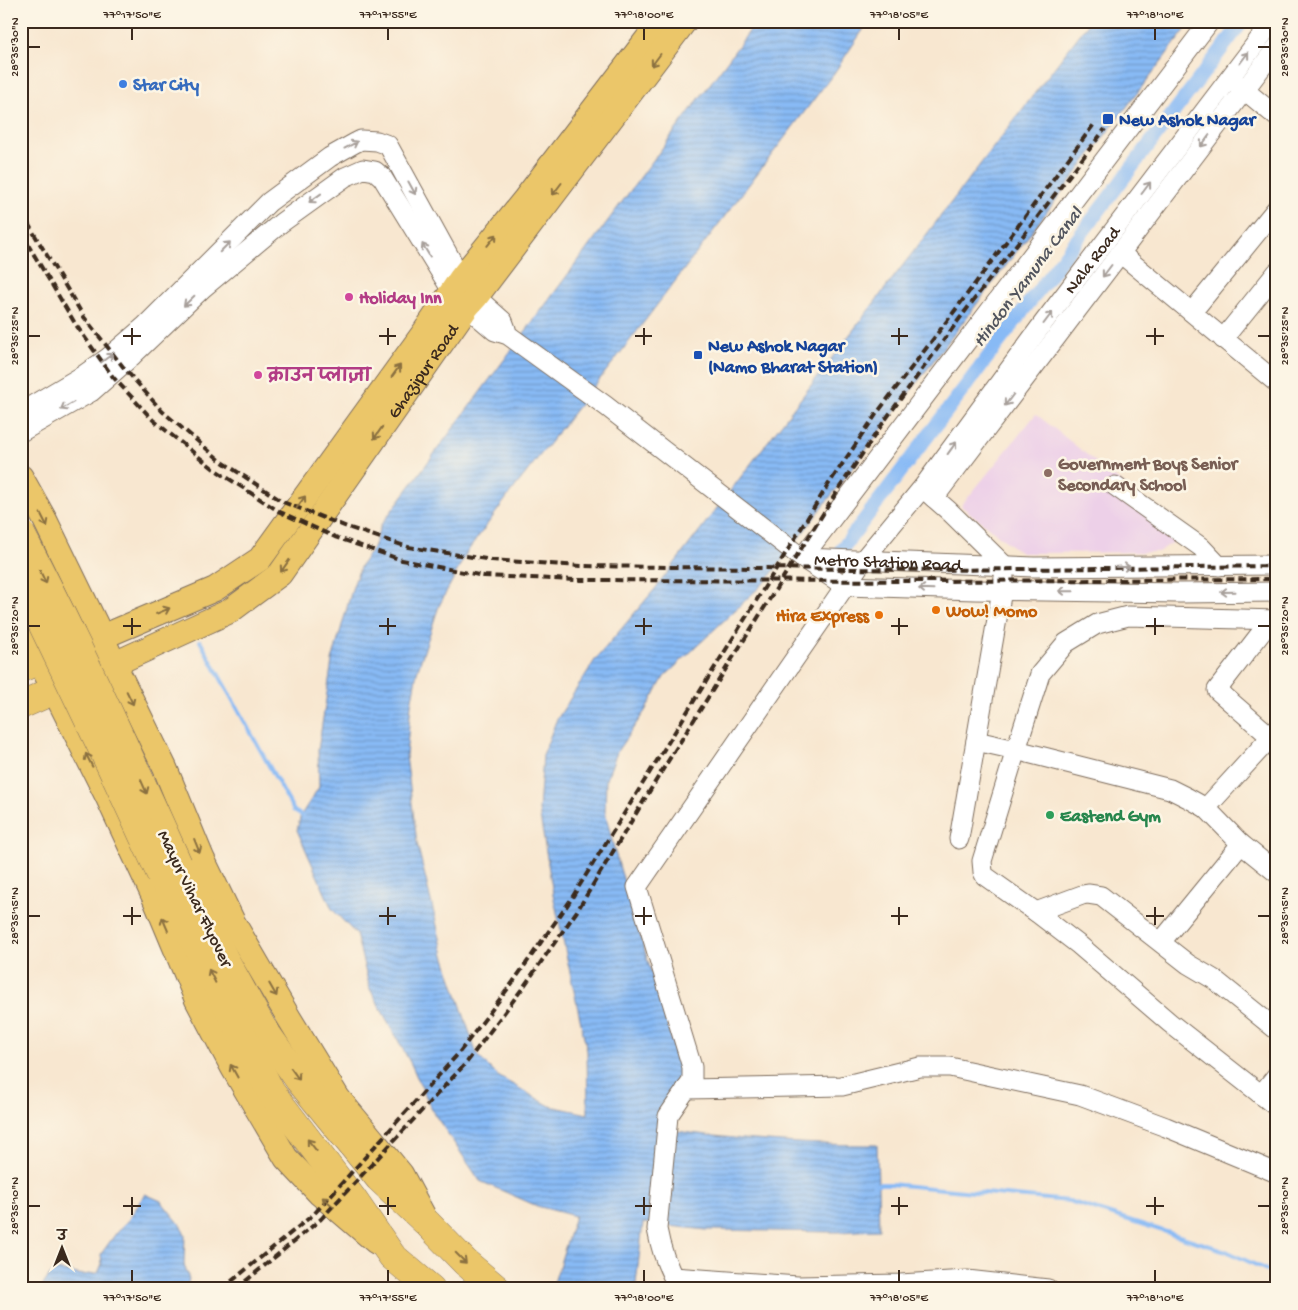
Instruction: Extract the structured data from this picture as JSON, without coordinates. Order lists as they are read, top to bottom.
{
  "streets": {
    "highway": ["Mayur Vihar Flyover"],
    "main road": ["Ghazipur Road"],
    "street": ["Nala Road", "Metro Station Road"]
  },
  "water": ["Hindon Yamuna Canal"],
  "places": {
    "other": [
      "Star City",
      "Holiday Inn",
      "क्राउन प्लाज़ा",
      "Government Boys Senior Secondary School",
      "Wow! Momo",
      "Hira Express",
      "Eastend Gym"
    ],
    "transit": ["New Ashok Nagar", "New Ashok Nagar (Namo Bharat Station)"]
  },
  "north": "top",
  "coordinates": [
    "77°17'50\"E",
    "77°17'55\"E",
    "77°18'00\"E",
    "77°18'05\"E",
    "77°18'10\"E",
    "28°35'30\"N",
    "28°35'25\"N",
    "28°35'20\"N",
    "28°35'15\"N",
    "28°35'10\"N"
  ]
}
